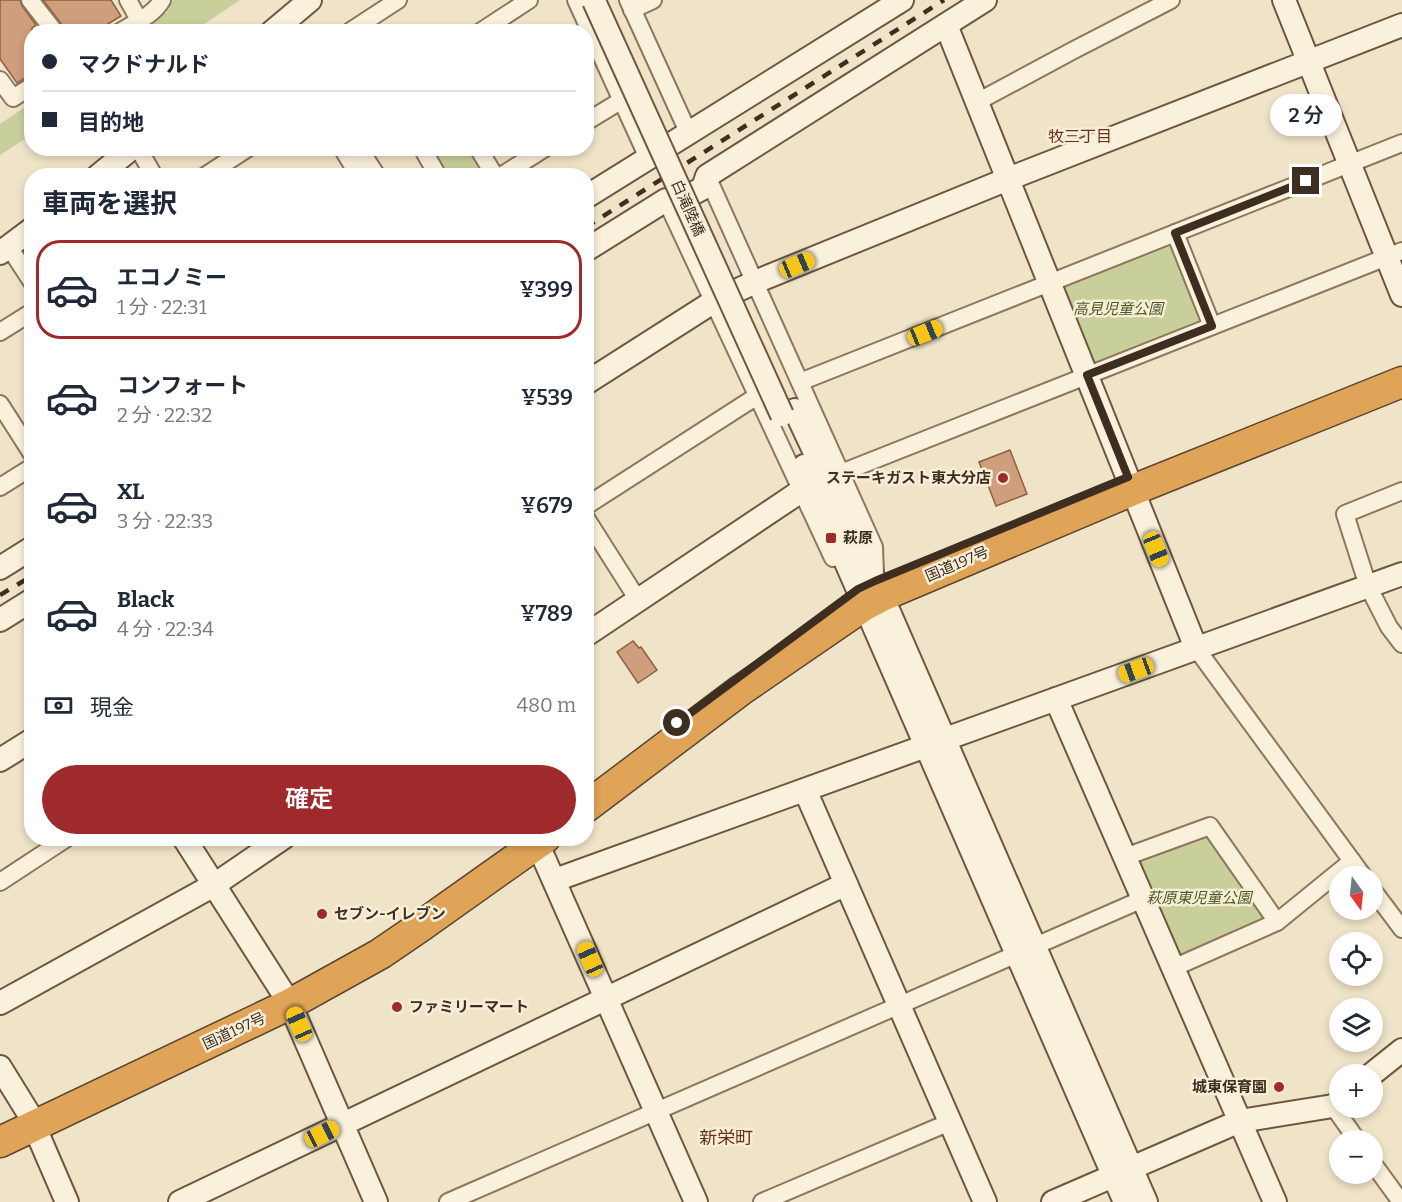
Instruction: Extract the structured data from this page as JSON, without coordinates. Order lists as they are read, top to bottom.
{
  "streets": {
    "highway": ["国道197号"],
    "street": ["白滝陸橋"]
  },
  "crossings": [
    ["白滝陸橋", "国道197号"]
  ],
  "districts": ["牧三丁目", "新栄町"],
  "parks": ["高見児童公園", "萩原東児童公園"],
  "places": {
    "other": [
      "ステーキガスト東大分店",
      "セブン-イレブン",
      "ファミリーマート",
      "城東保育園"
    ],
    "transit": ["萩原"]
  },
  "north": "bottom",
  "page": {
    "banner": ["マクドナルド", "目的地"],
    "bubble": "2 分",
    "heading": "車両を選択",
    "list": [
      {
        "name": "エコノミー",
        "note": "1 分 · 22:31",
        "value": "¥399"
      },
      {
        "name": "コンフォート",
        "note": "2 分 · 22:32",
        "value": "¥539"
      },
      {
        "name": "XL",
        "note": "3 分 · 22:33",
        "value": "¥679"
      },
      {
        "name": "Black",
        "note": "4 分 · 22:34",
        "value": "¥789"
      }
    ],
    "pay": ["現金", "480 m"],
    "buttons": "確定",
    "map_buttons": ["+", "−"]
  }
}
